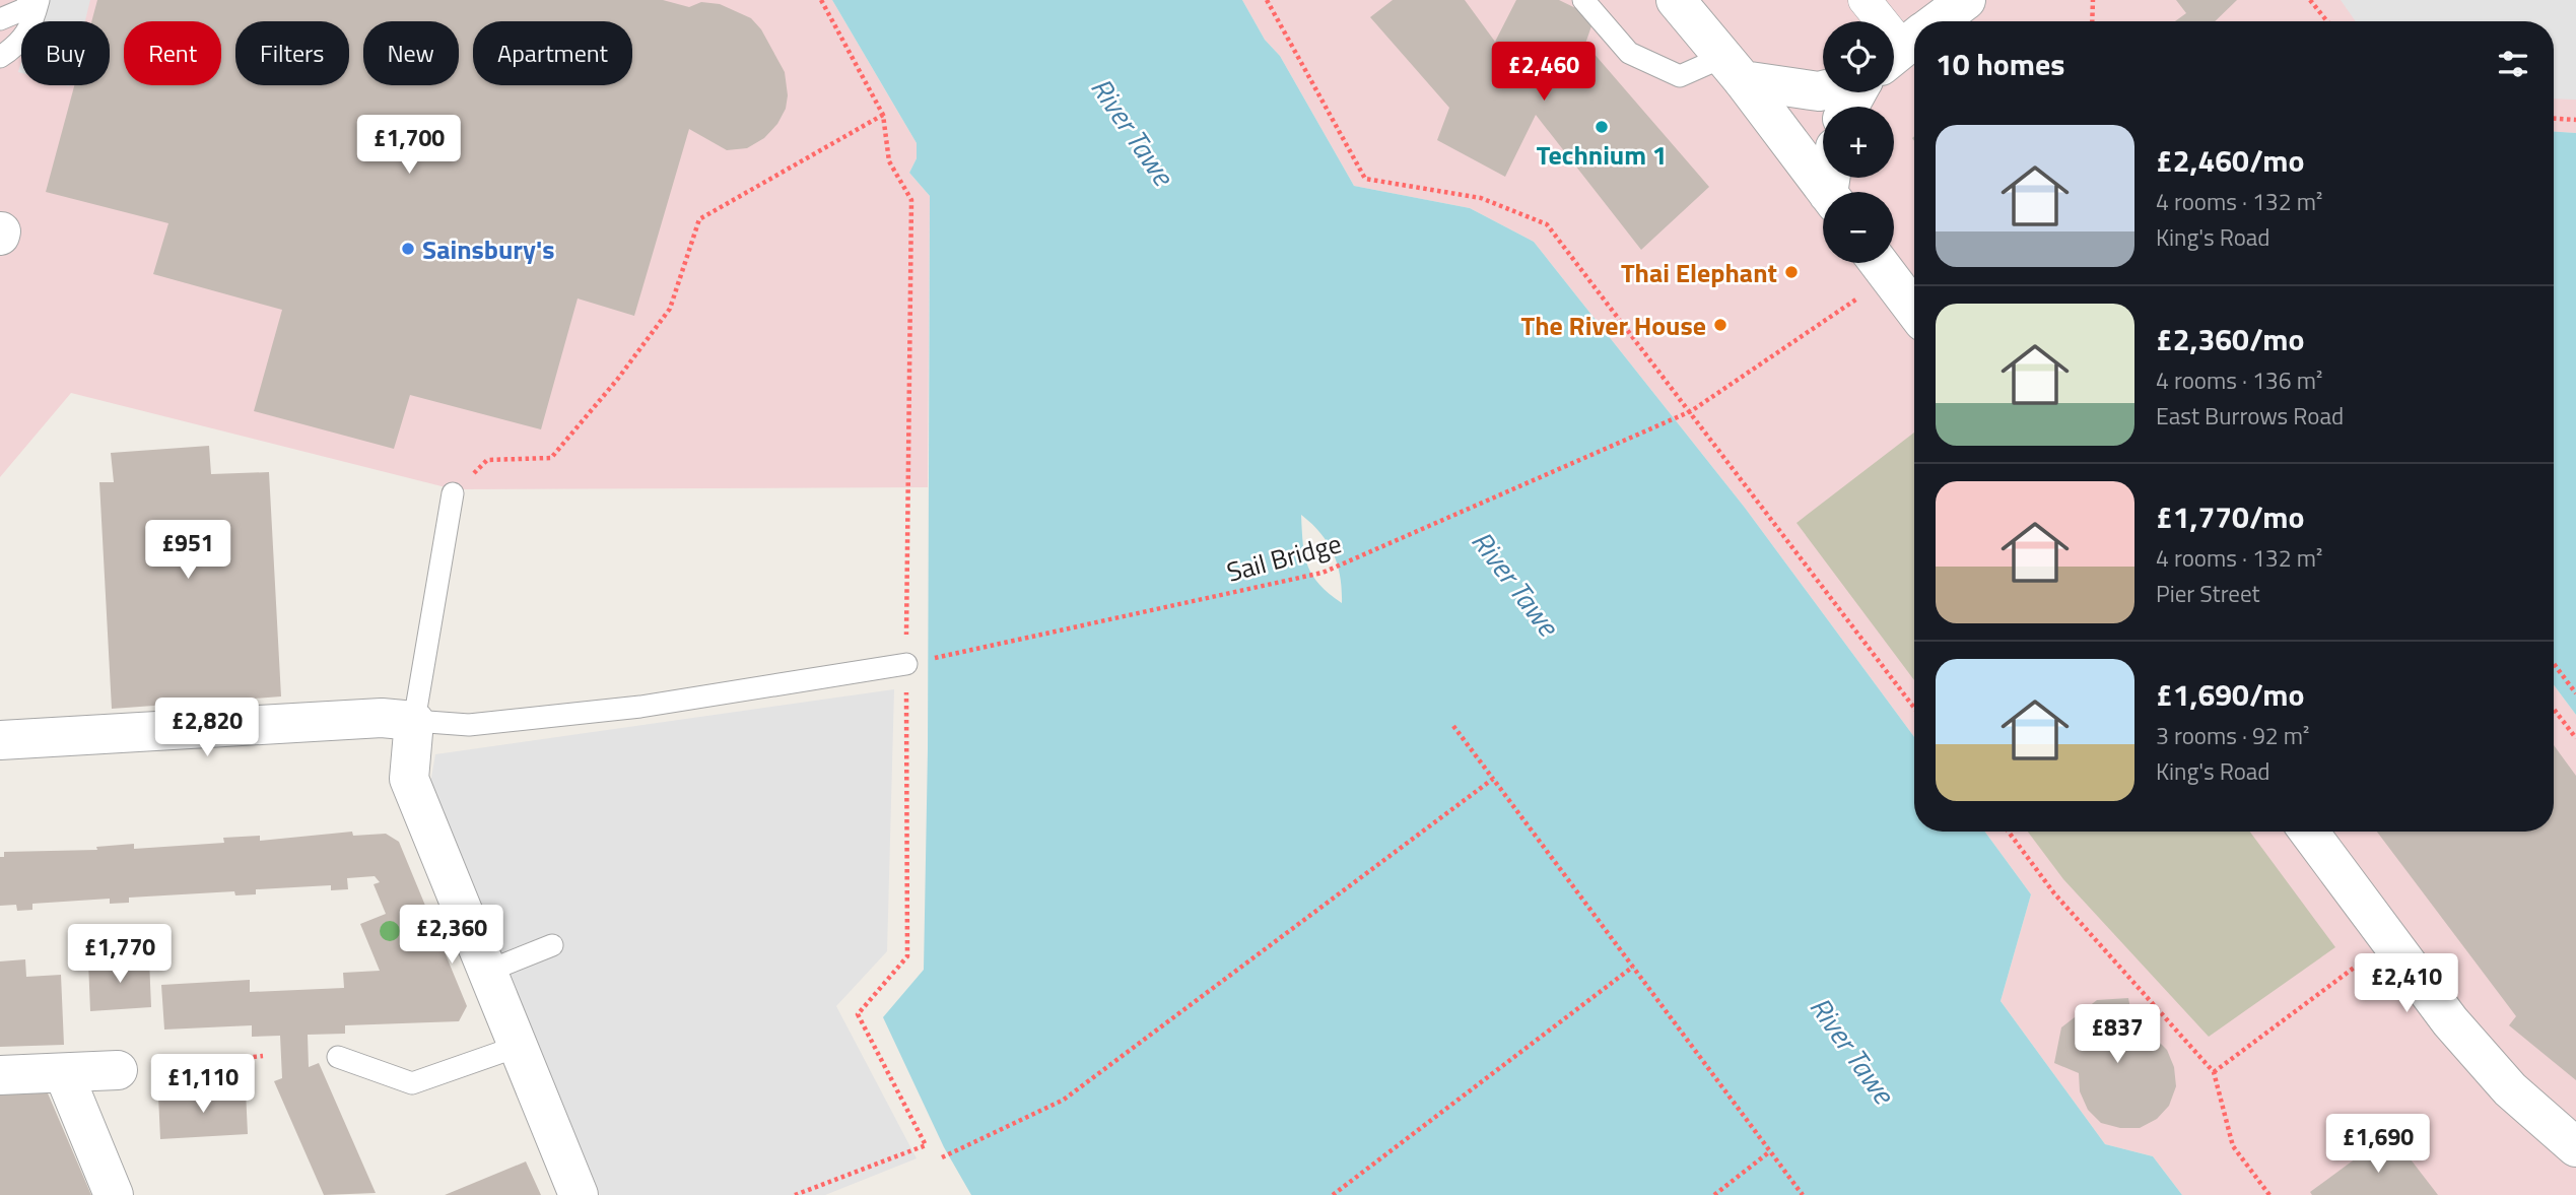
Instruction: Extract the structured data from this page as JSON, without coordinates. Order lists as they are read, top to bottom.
{
  "streets": {
    "path": ["Sail Bridge"]
  },
  "water": ["River Tawe"],
  "places": [
    "Technium 1",
    "Sainsbury's",
    "Thai Elephant",
    "The River House"
  ],
  "page": {
    "map_buttons": ["+", "−"],
    "chip": [
      "Buy",
      "Rent",
      "Filters",
      "New",
      "Apartment"
    ],
    "heading": "10 homes",
    "price": [
      "£2,460",
      "£1,700",
      "£951",
      "£2,820",
      "£2,360",
      "£1,770",
      "£2,410",
      "£837",
      "£1,110",
      "£1,690"
    ],
    "list": [
      {
        "name": "£2,460/mo",
        "note": "4 rooms · 132 m² · King's Road"
      },
      {
        "name": "£2,360/mo",
        "note": "4 rooms · 136 m² · East Burrows Road"
      },
      {
        "name": "£1,770/mo",
        "note": "4 rooms · 132 m² · Pier Street"
      },
      {
        "name": "£1,690/mo",
        "note": "3 rooms · 92 m² · King's Road"
      }
    ]
  }
}
